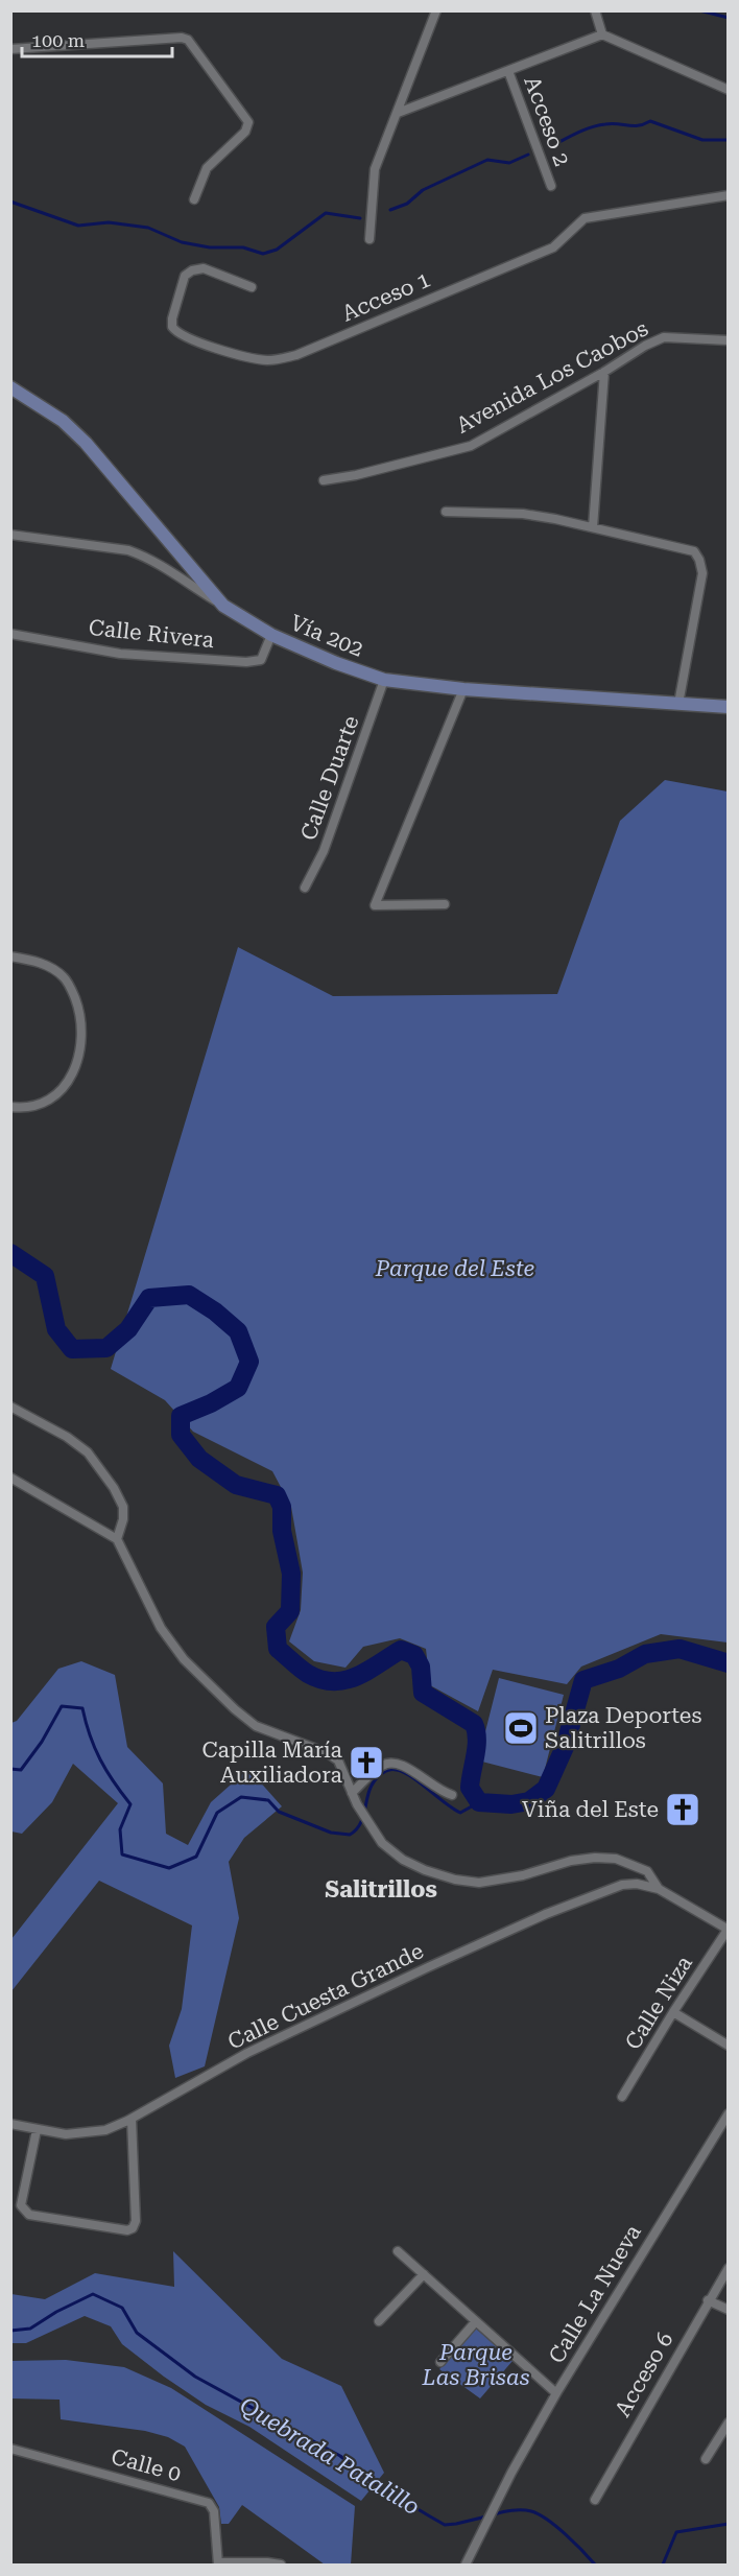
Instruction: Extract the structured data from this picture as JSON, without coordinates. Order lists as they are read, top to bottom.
{
  "streets": {
    "main road": ["Vía 202"],
    "street": [
      "Acceso 2",
      "Acceso 1",
      "Avenida Los Caobos",
      "Calle Rivera",
      "Calle Duarte",
      "Calle Cuesta Grande",
      "Calle Niza",
      "Calle La Nueva",
      "Acceso 6",
      "Calle 0"
    ]
  },
  "crossings": [
    ["Calle Rivera", "Vía 202"],
    ["Vía 202", "Calle Duarte"]
  ],
  "districts": ["Salitrillos"],
  "water": ["Quebrada Patalillo"],
  "parks": ["Parque del Este", "Parque Las Brisas"],
  "places": {
    "sports": ["Plaza Deportes Salitrillos"],
    "church": ["Capilla María Auxiliadora", "Viña del Este"]
  },
  "scale_bar": "100 m"
}
